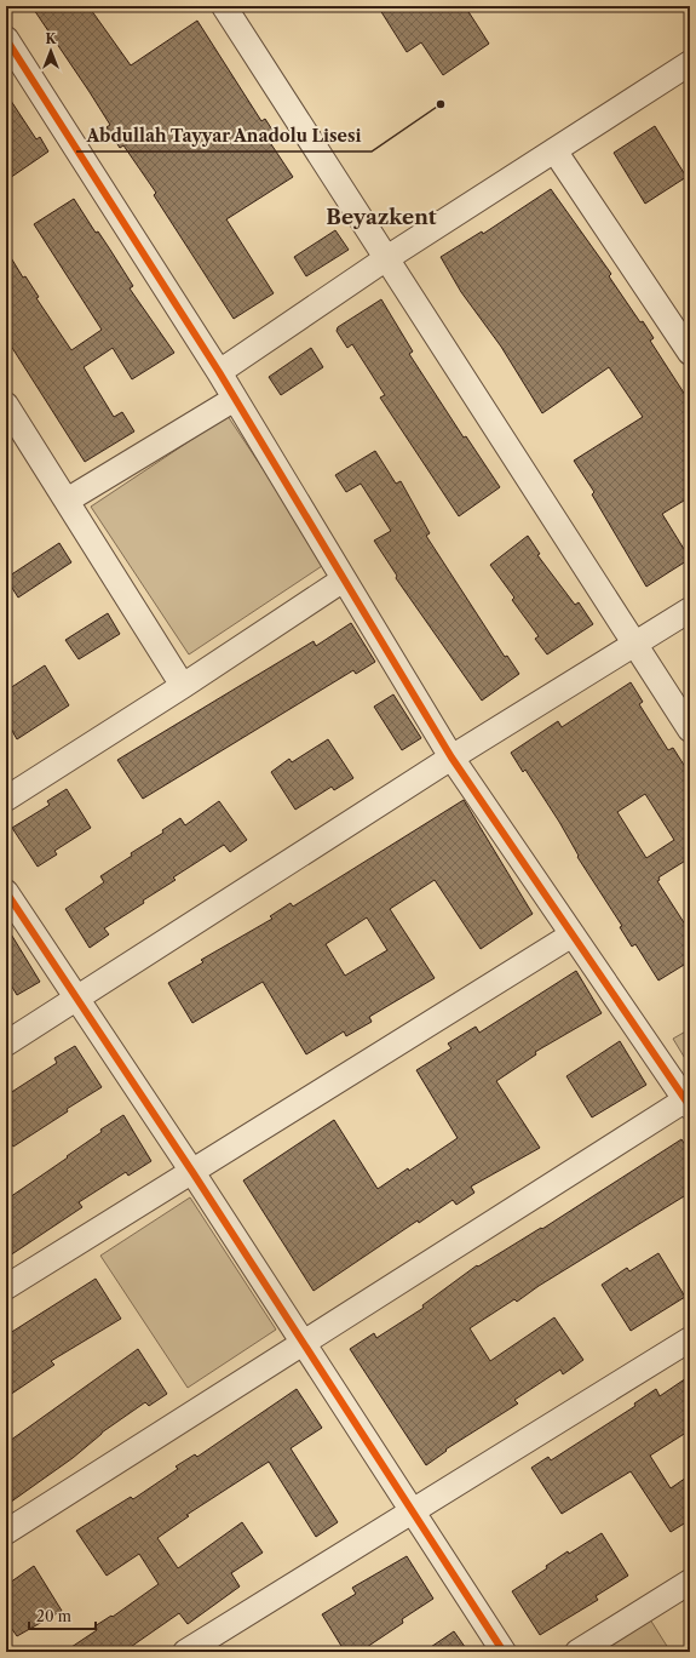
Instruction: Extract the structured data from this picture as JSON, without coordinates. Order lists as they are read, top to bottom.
{
  "districts": ["Beyazkent"],
  "places": ["Abdullah Tayyar Anadolu Lisesi"],
  "scale_bar": "20 m",
  "north": "top"
}
